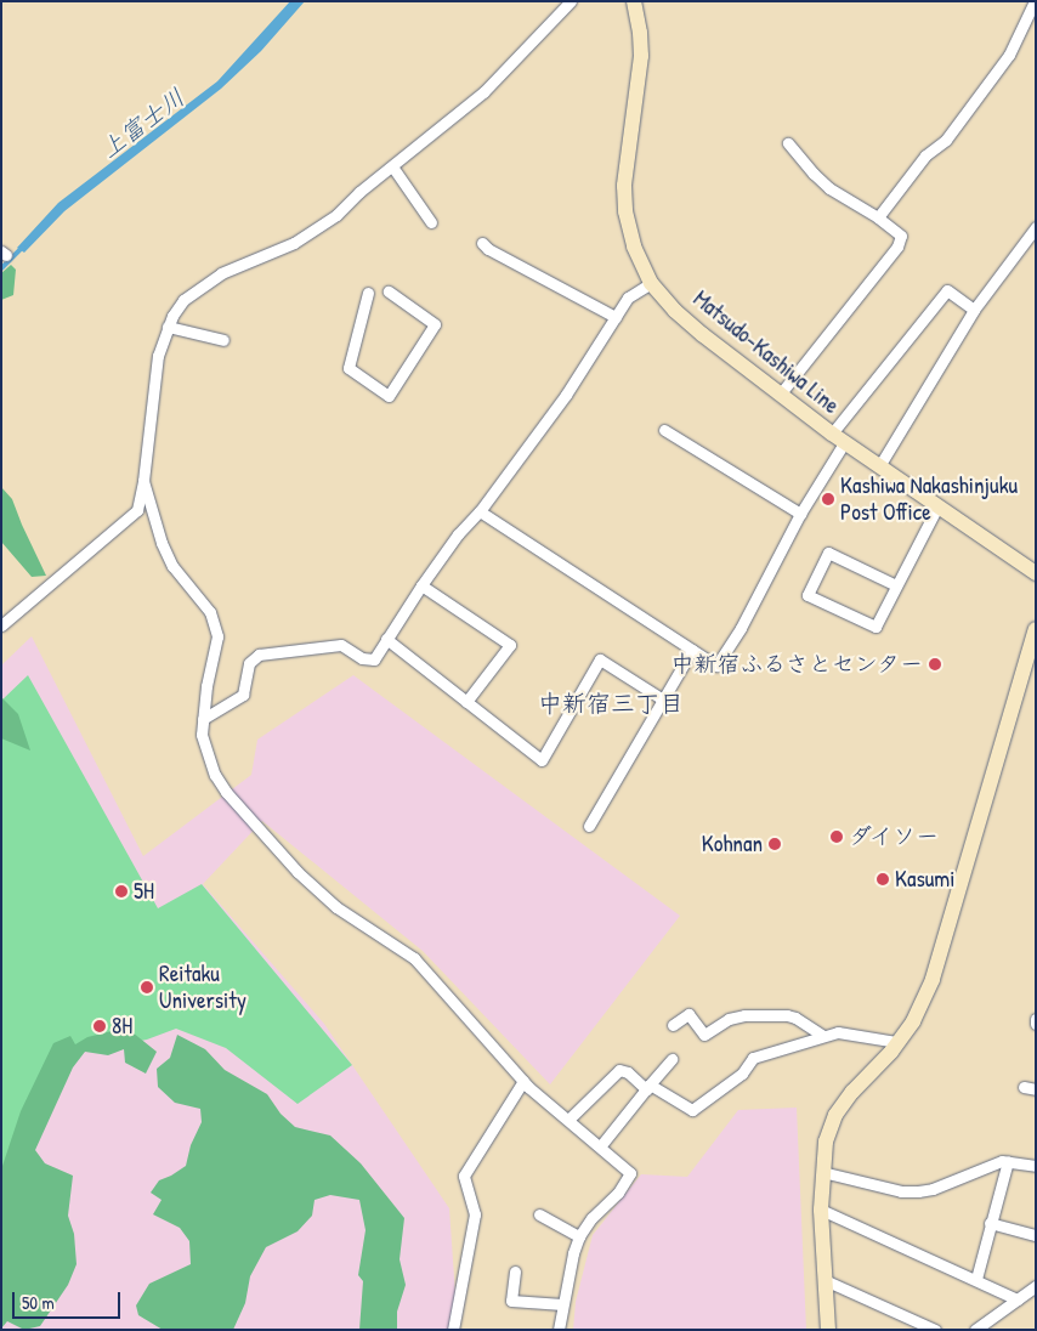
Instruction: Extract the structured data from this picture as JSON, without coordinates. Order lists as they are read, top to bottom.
{
  "streets": {
    "main road": ["Matsudo-Kashiwa Line"]
  },
  "districts": ["中新宿三丁目"],
  "water": ["上富士川"],
  "places": [
    "Kashiwa Nakashinjuku Post Office",
    "中新宿ふるさとセンター",
    "ダイソー",
    "Kohnan",
    "Kasumi",
    "5H",
    "Reitaku University",
    "8H"
  ],
  "scale_bar": "50 m"
}
